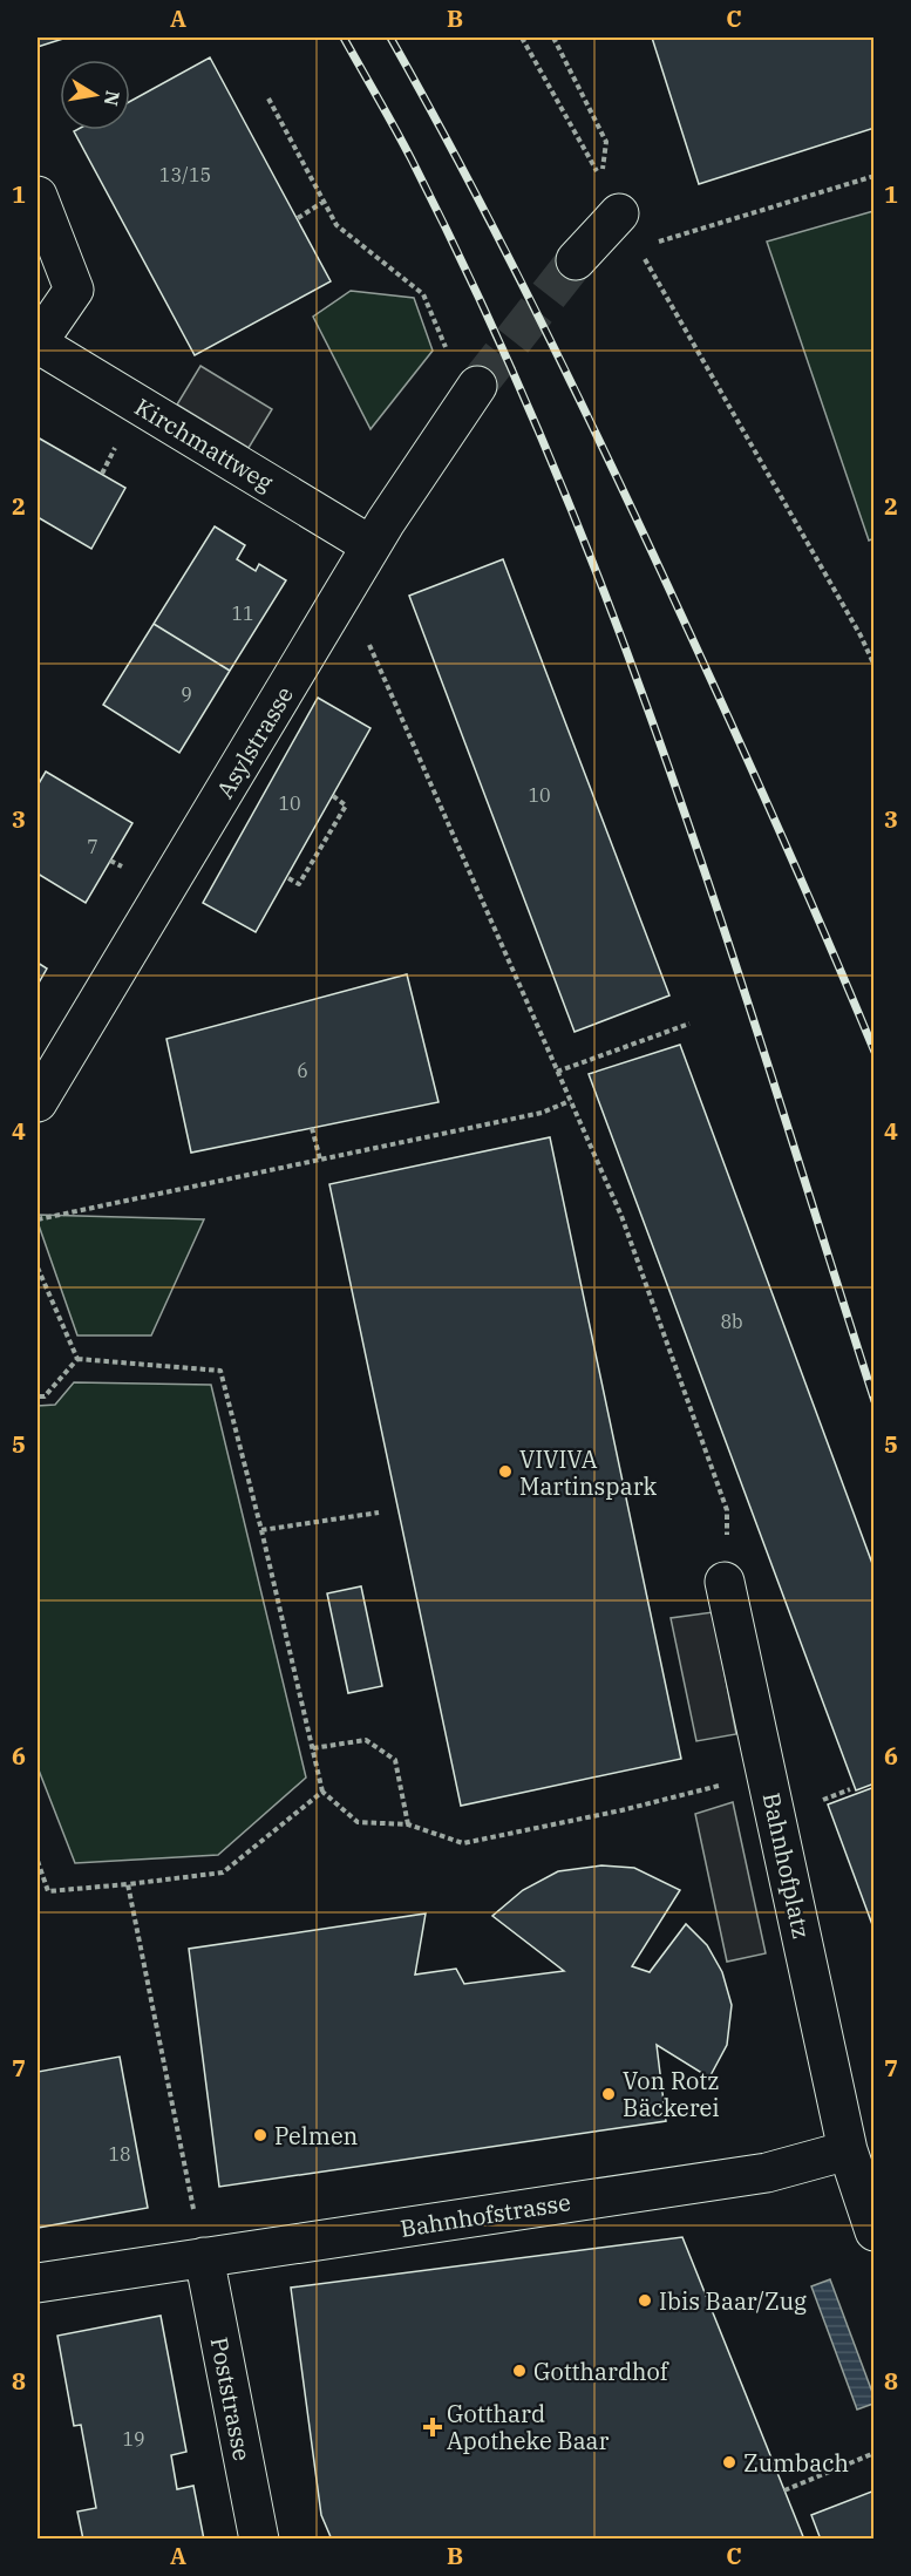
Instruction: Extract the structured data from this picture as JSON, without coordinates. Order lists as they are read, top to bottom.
{
  "streets": {
    "street": [
      "Kirchmattweg",
      "Asylstrasse",
      "Bahnhofplatz",
      "Bahnhofstrasse",
      "Poststrasse"
    ]
  },
  "crossings": [
    ["Kirchmattweg", "Asylstrasse"],
    ["Bahnhofplatz", "Bahnhofstrasse"],
    ["Bahnhofstrasse", "Poststrasse"]
  ],
  "places": {
    "other": [
      "VIVIVA Martinspark",
      "Von Rotz Bäckerei",
      "Pelmen",
      "Ibis Baar/Zug",
      "Gotthardhof",
      "Zumbach"
    ],
    "health": ["Gotthard Apotheke Baar"]
  },
  "house_numbers": [
    "13/15",
    "11",
    "9",
    "10",
    "10",
    "7",
    "6",
    "8b",
    "18",
    "19"
  ],
  "north": "right",
  "grid": {
    "columns": ["A", "B", "C"],
    "rows": [
      "1",
      "2",
      "3",
      "4",
      "5",
      "6",
      "7",
      "8"
    ]
  }
}
